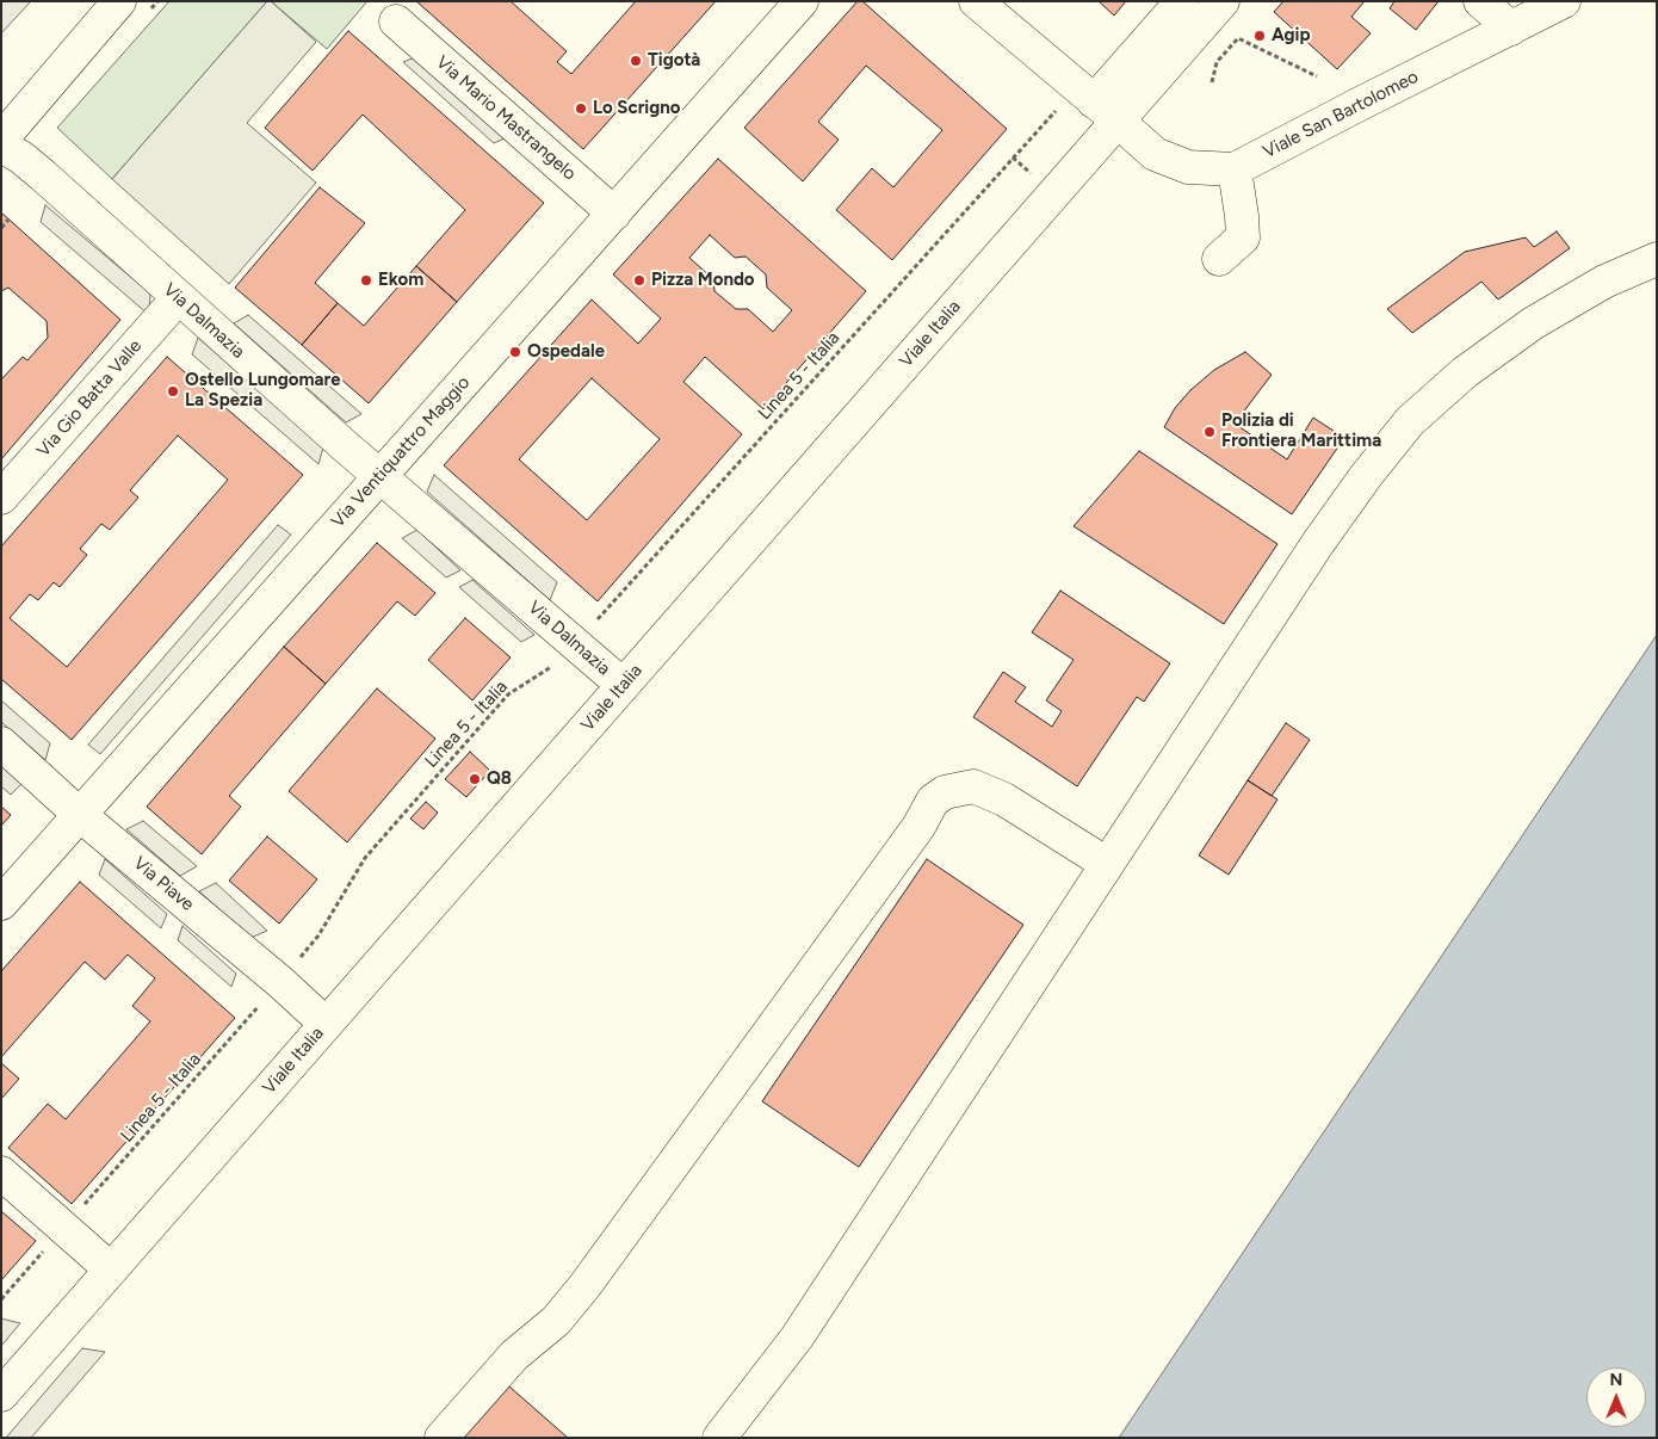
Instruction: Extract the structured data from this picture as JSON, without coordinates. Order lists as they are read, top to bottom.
{
  "streets": {
    "street": [
      "Viale San Bartolomeo",
      "Via Mario Mastrangelo",
      "Via Dalmazia",
      "Viale Italia",
      "Via Gio Batta Valle",
      "Via Ventiquattro Maggio",
      "Via Piave"
    ],
    "path": ["Linea 5 - Italia"]
  },
  "crossings": [
    ["Via Mario Mastrangelo", "Via Ventiquattro Maggio"],
    ["Via Dalmazia", "Viale Italia"],
    ["Via Dalmazia", "Linea 5 - Italia"],
    ["Via Dalmazia", "Via Gio Batta Valle"],
    ["Via Dalmazia", "Via Ventiquattro Maggio"],
    ["Viale Italia", "Linea 5 - Italia"],
    ["Viale Italia", "Via Piave"],
    ["Linea 5 - Italia", "Via Piave"],
    ["Via Ventiquattro Maggio", "Via Piave"]
  ],
  "places": [
    "Agip",
    "Tigotà",
    "Lo Scrigno",
    "Ekom",
    "Pizza Mondo",
    "Ospedale",
    "Ostello Lungomare La Spezia",
    "Polizia di Frontiera Marittima",
    "Q8"
  ],
  "north": "top"
}
